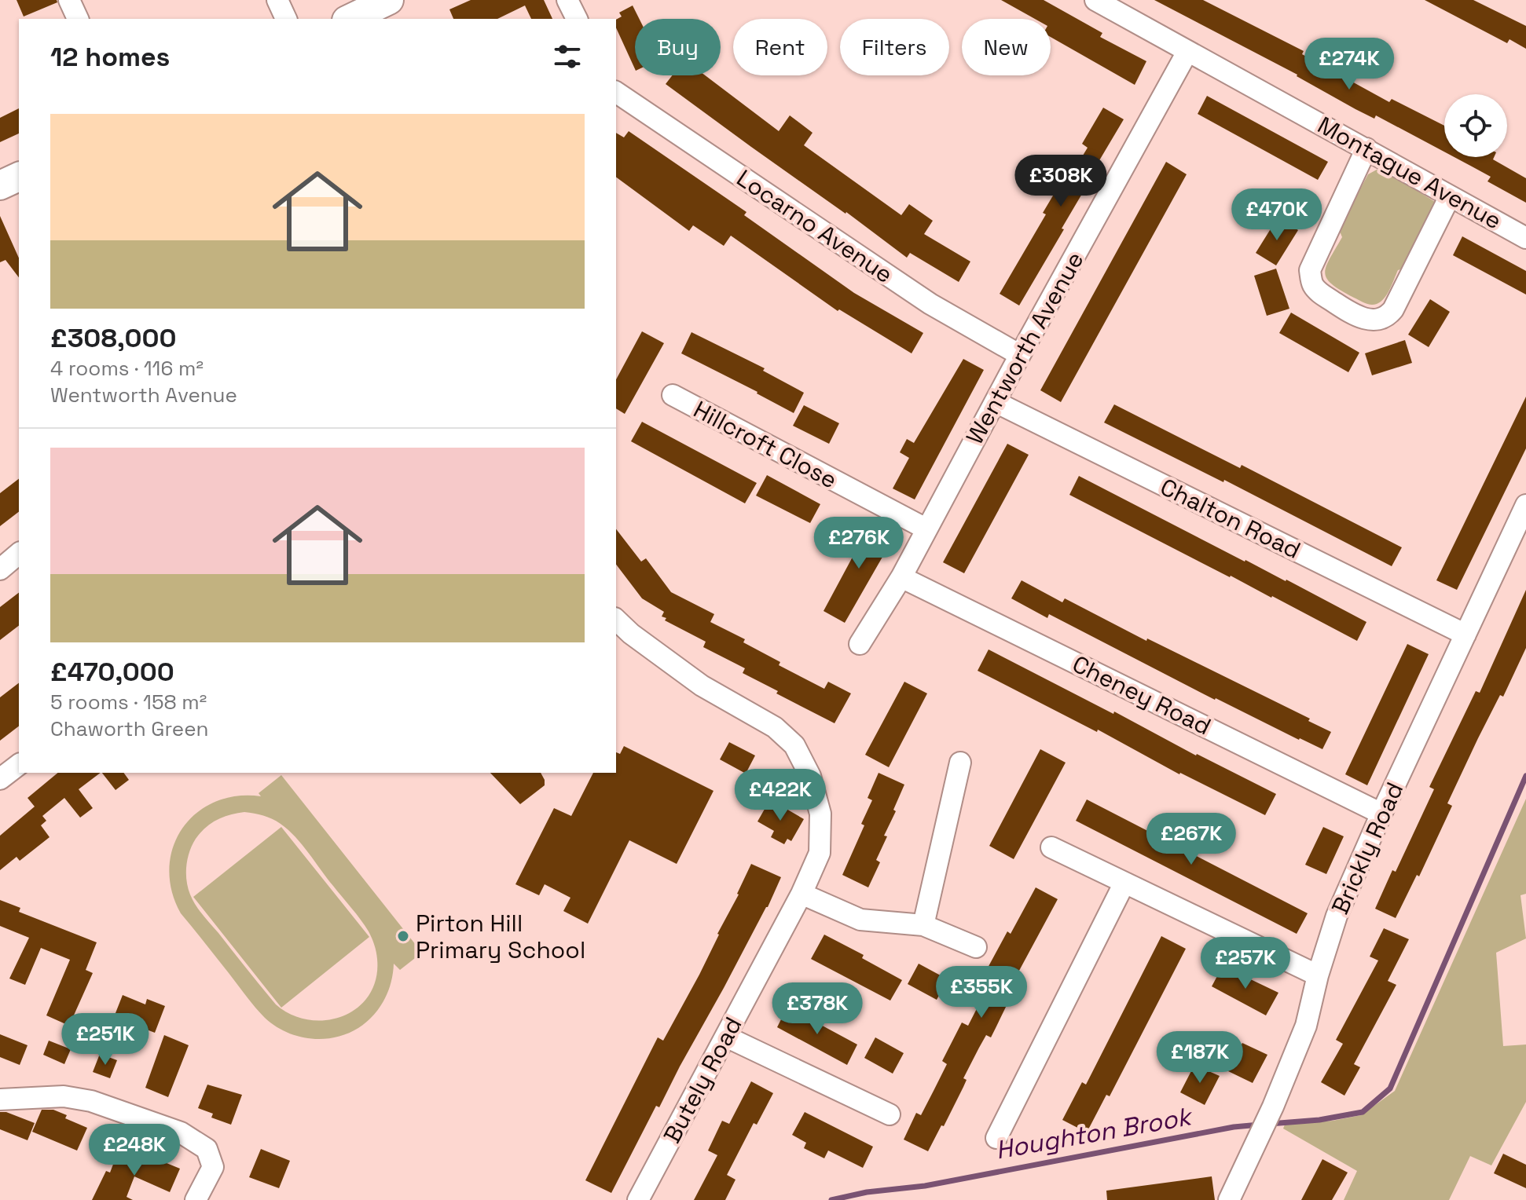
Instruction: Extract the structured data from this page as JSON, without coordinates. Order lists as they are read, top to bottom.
{
  "streets": {
    "street": [
      "Montague Avenue",
      "Locarno Avenue",
      "Wentworth Avenue",
      "Hillcroft Close",
      "Chalton Road",
      "Cheney Road",
      "Brickly Road",
      "Butely Road"
    ]
  },
  "crossings": [
    ["Montague Avenue", "Wentworth Avenue"],
    ["Locarno Avenue", "Wentworth Avenue"],
    ["Wentworth Avenue", "Hillcroft Close"],
    ["Wentworth Avenue", "Chalton Road"],
    ["Wentworth Avenue", "Cheney Road"],
    ["Chalton Road", "Brickly Road"],
    ["Cheney Road", "Brickly Road"]
  ],
  "water": ["Houghton Brook"],
  "places": ["Pirton Hill Primary School"],
  "page": {
    "chip": [
      "Buy",
      "Rent",
      "Filters",
      "New"
    ],
    "heading": "12 homes",
    "price": [
      "£274K",
      "£308K",
      "£470K",
      "£276K",
      "£422K",
      "£267K",
      "£257K",
      "£355K",
      "£378K",
      "£251K",
      "£187K",
      "£248K"
    ],
    "list": [
      {
        "name": "£308,000",
        "note": "4 rooms · 116 m² · Wentworth Avenue"
      },
      {
        "name": "£470,000",
        "note": "5 rooms · 158 m² · Chaworth Green"
      }
    ]
  }
}
